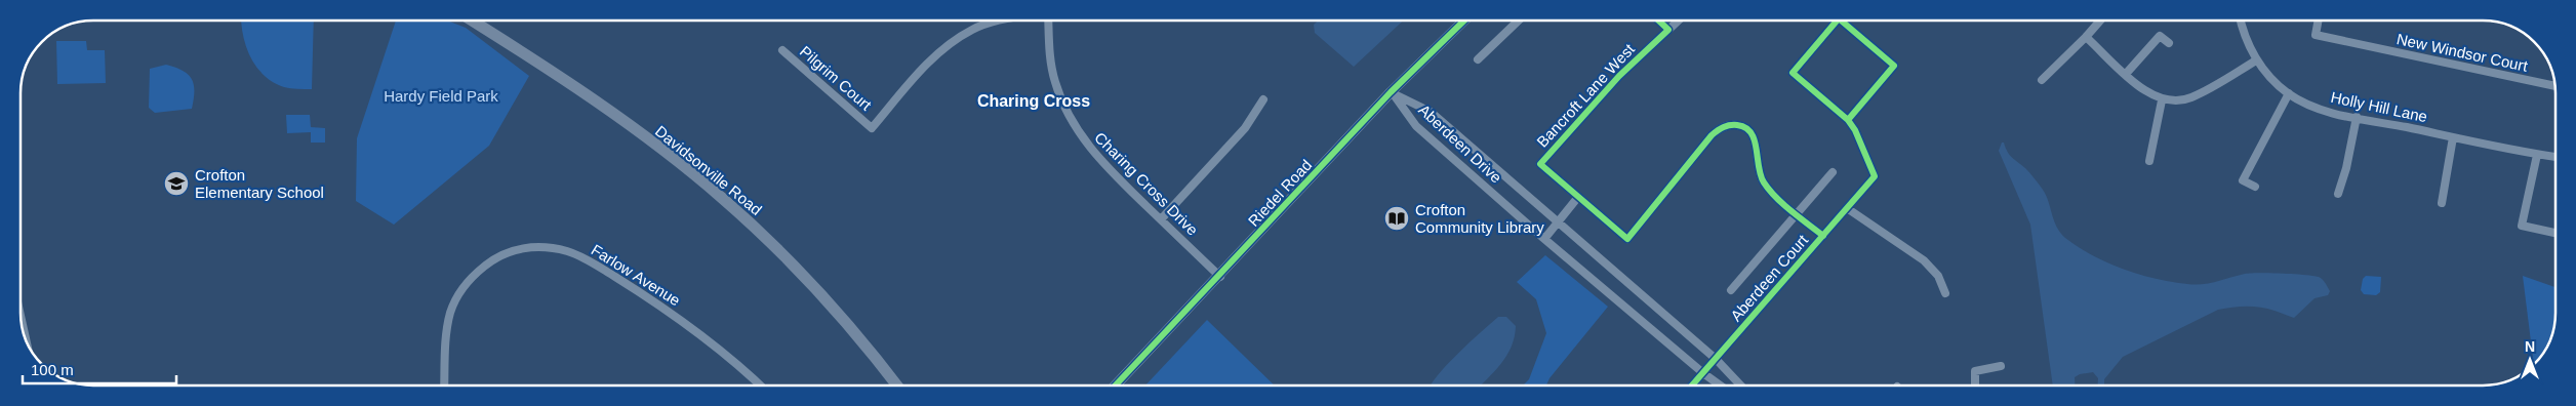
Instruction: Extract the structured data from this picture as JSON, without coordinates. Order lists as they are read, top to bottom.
{
  "streets": {
    "main road": ["Davidsonville Road"],
    "street": [
      "New Windsor Court",
      "Pilgrim Court",
      "Bancroft Lane West",
      "Holly Hill Lane",
      "Aberdeen Drive",
      "Charing Cross Drive",
      "Riedel Road",
      "Farlow Avenue",
      "Aberdeen Court"
    ]
  },
  "crossings": [
    ["Aberdeen Drive", "Riedel Road"],
    ["Aberdeen Drive", "Aberdeen Court"],
    ["Charing Cross Drive", "Riedel Road"]
  ],
  "districts": ["Charing Cross"],
  "parks": ["Hardy Field Park"],
  "places": {
    "school or university": ["Crofton Elementary School"],
    "library": ["Crofton Community Library"]
  },
  "scale_bar": "100 m",
  "north": "top"
}
